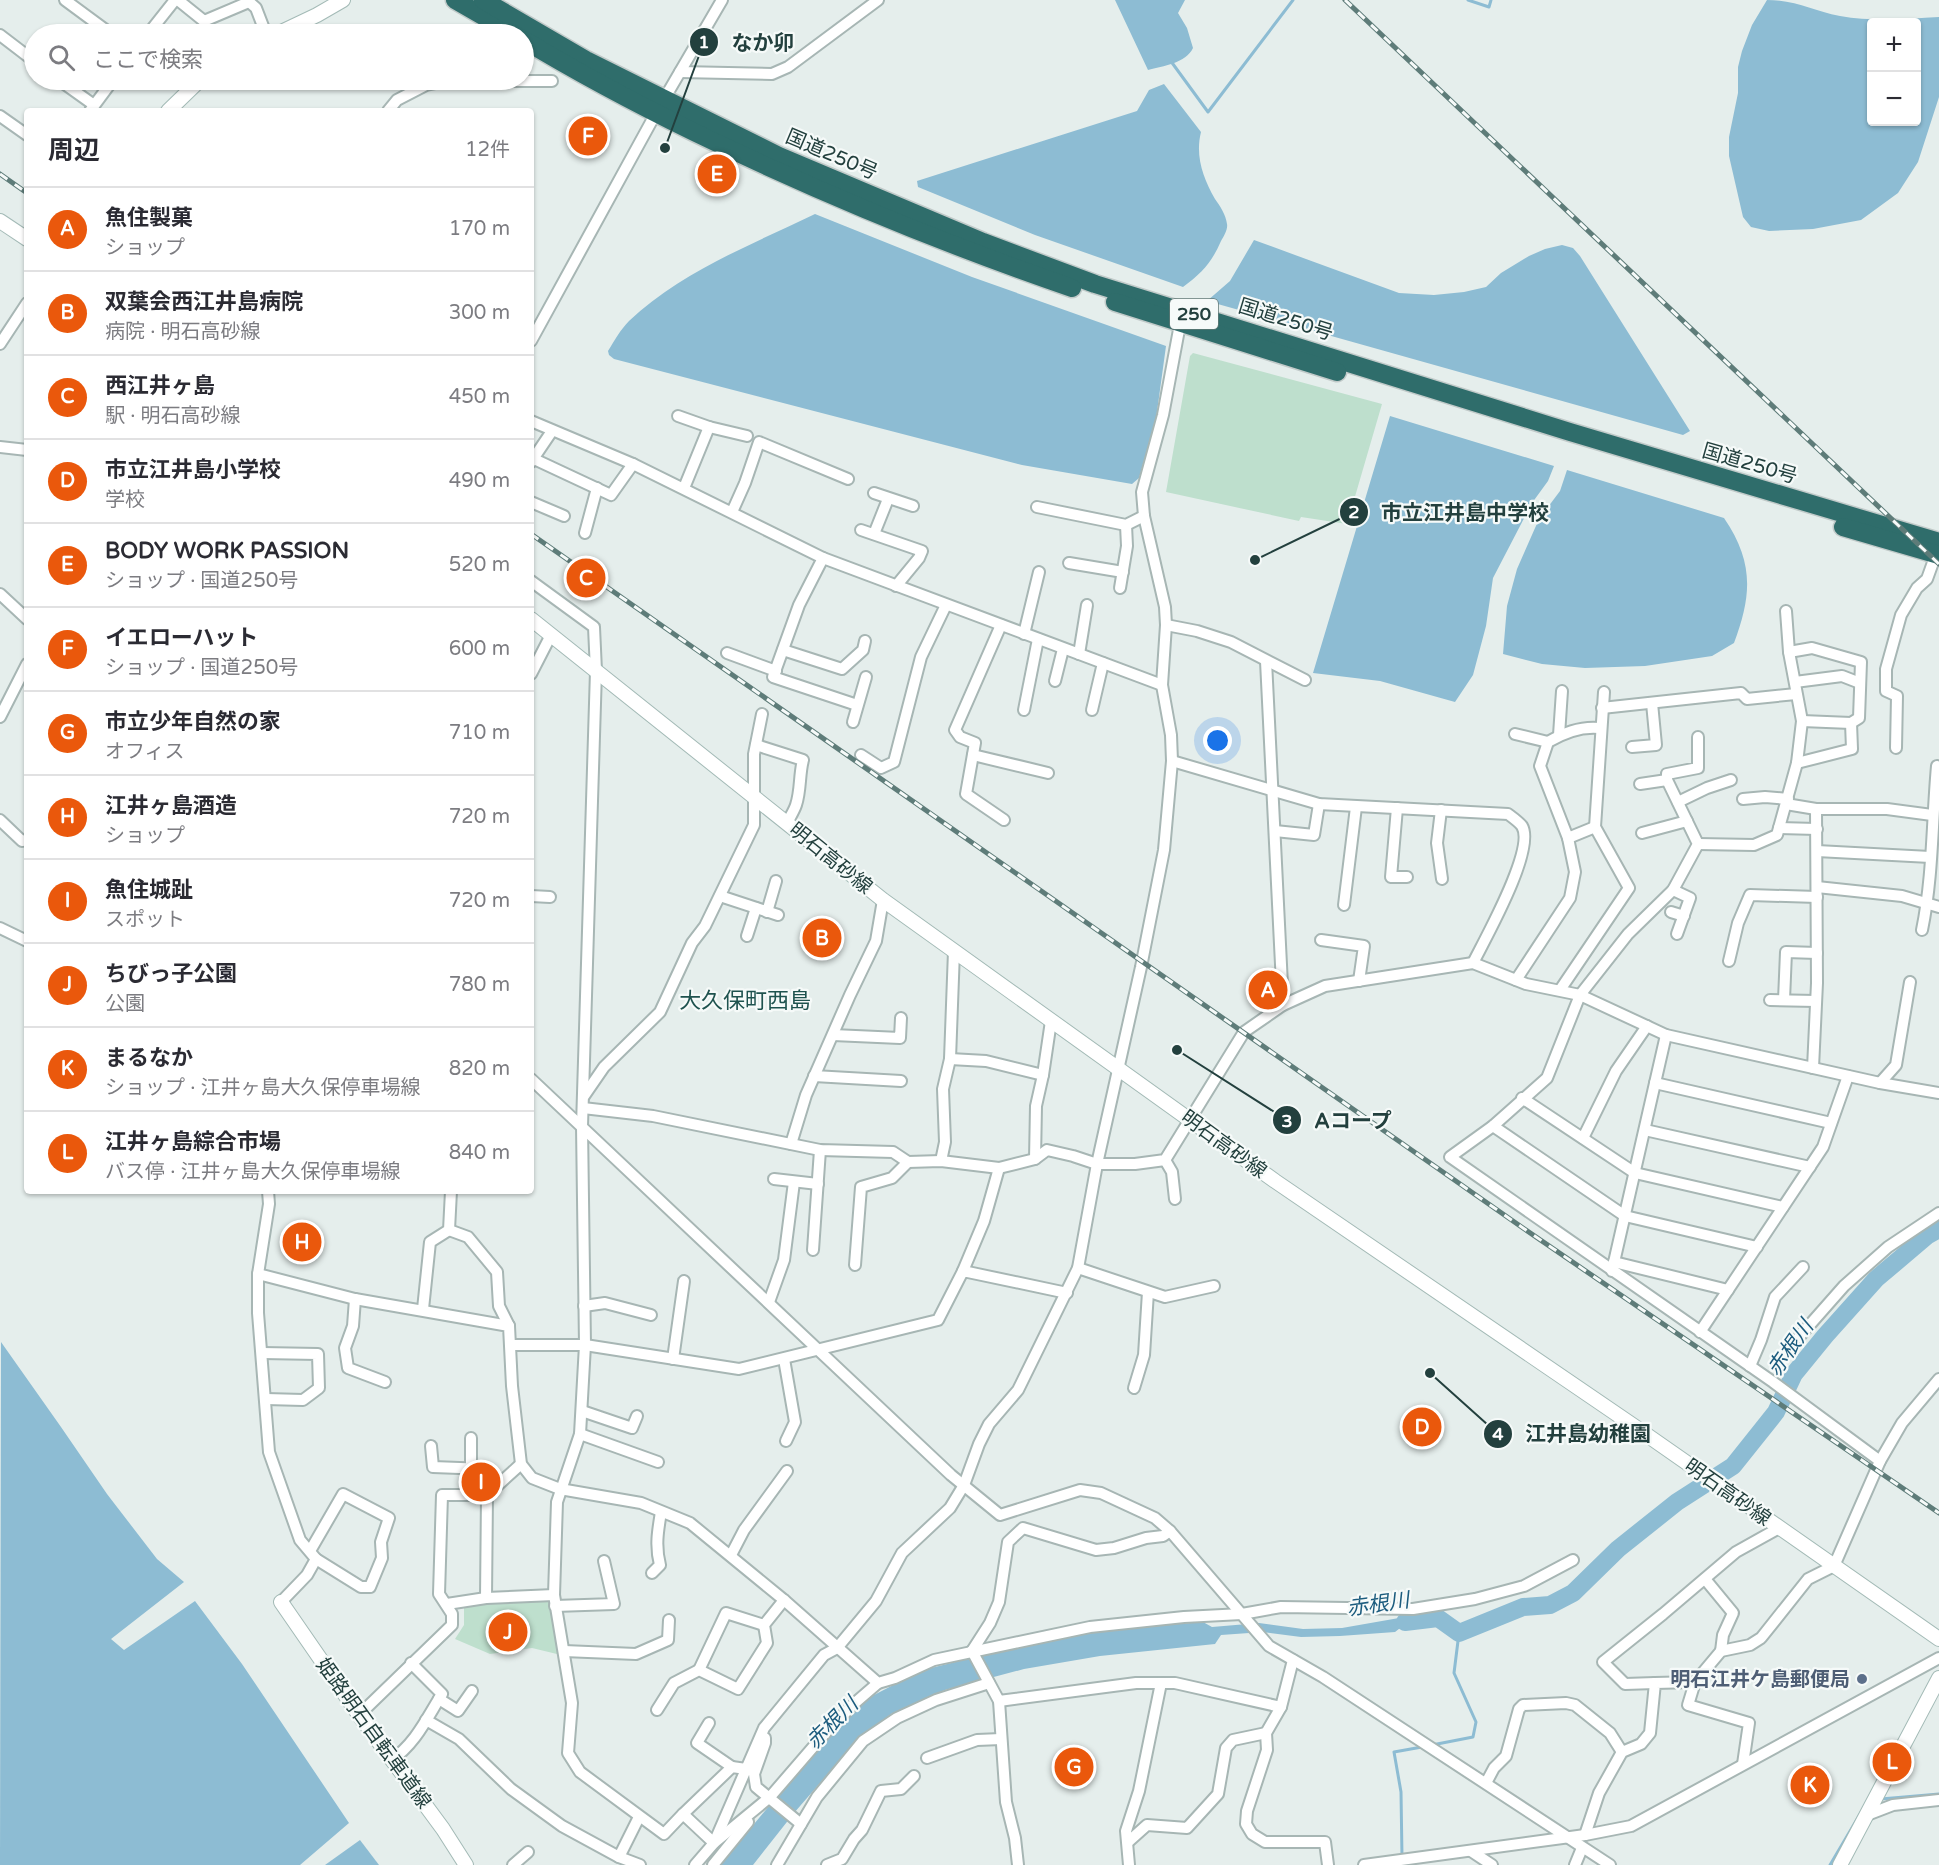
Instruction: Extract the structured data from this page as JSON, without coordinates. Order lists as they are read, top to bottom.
{
  "streets": {
    "highway": ["国道250号", "250"],
    "main road": ["明石高砂線", "姫路明石自転車道線"]
  },
  "districts": ["大久保町西島"],
  "water": ["赤根川"],
  "places": [
    "なか卯",
    "市立江井島中学校",
    "Aコープ",
    "江井島幼稚園",
    "明石江井ケ島郵便局"
  ],
  "page": {
    "map_buttons": ["+", "−"],
    "search": "ここで検索",
    "heading": ["周辺", "12件"],
    "pins": [
      "F",
      "E",
      "C",
      "B",
      "A",
      "H",
      "D",
      "I",
      "J",
      "L",
      "G",
      "K"
    ],
    "list": [
      {
        "mark": "A",
        "name": "魚住製菓",
        "note": "ショップ",
        "value": "170 m"
      },
      {
        "mark": "B",
        "name": "双葉会西江井島病院",
        "note": "病院 · 明石高砂線",
        "value": "300 m"
      },
      {
        "mark": "C",
        "name": "西江井ヶ島",
        "note": "駅 · 明石高砂線",
        "value": "450 m"
      },
      {
        "mark": "D",
        "name": "市立江井島小学校",
        "note": "学校",
        "value": "490 m"
      },
      {
        "mark": "E",
        "name": "BODY WORK PASSION",
        "note": "ショップ · 国道250号",
        "value": "520 m"
      },
      {
        "mark": "F",
        "name": "イエローハット",
        "note": "ショップ · 国道250号",
        "value": "600 m"
      },
      {
        "mark": "G",
        "name": "市立少年自然の家",
        "note": "オフィス",
        "value": "710 m"
      },
      {
        "mark": "H",
        "name": "江井ヶ島酒造",
        "note": "ショップ",
        "value": "720 m"
      },
      {
        "mark": "I",
        "name": "魚住城趾",
        "note": "スポット",
        "value": "720 m"
      },
      {
        "mark": "J",
        "name": "ちびっ子公園",
        "note": "公園",
        "value": "780 m"
      },
      {
        "mark": "K",
        "name": "まるなか",
        "note": "ショップ · 江井ヶ島大久保停車場線",
        "value": "820 m"
      },
      {
        "mark": "L",
        "name": "江井ヶ島綜合市場",
        "note": "バス停 · 江井ヶ島大久保停車場線",
        "value": "840 m"
      }
    ]
  }
}
